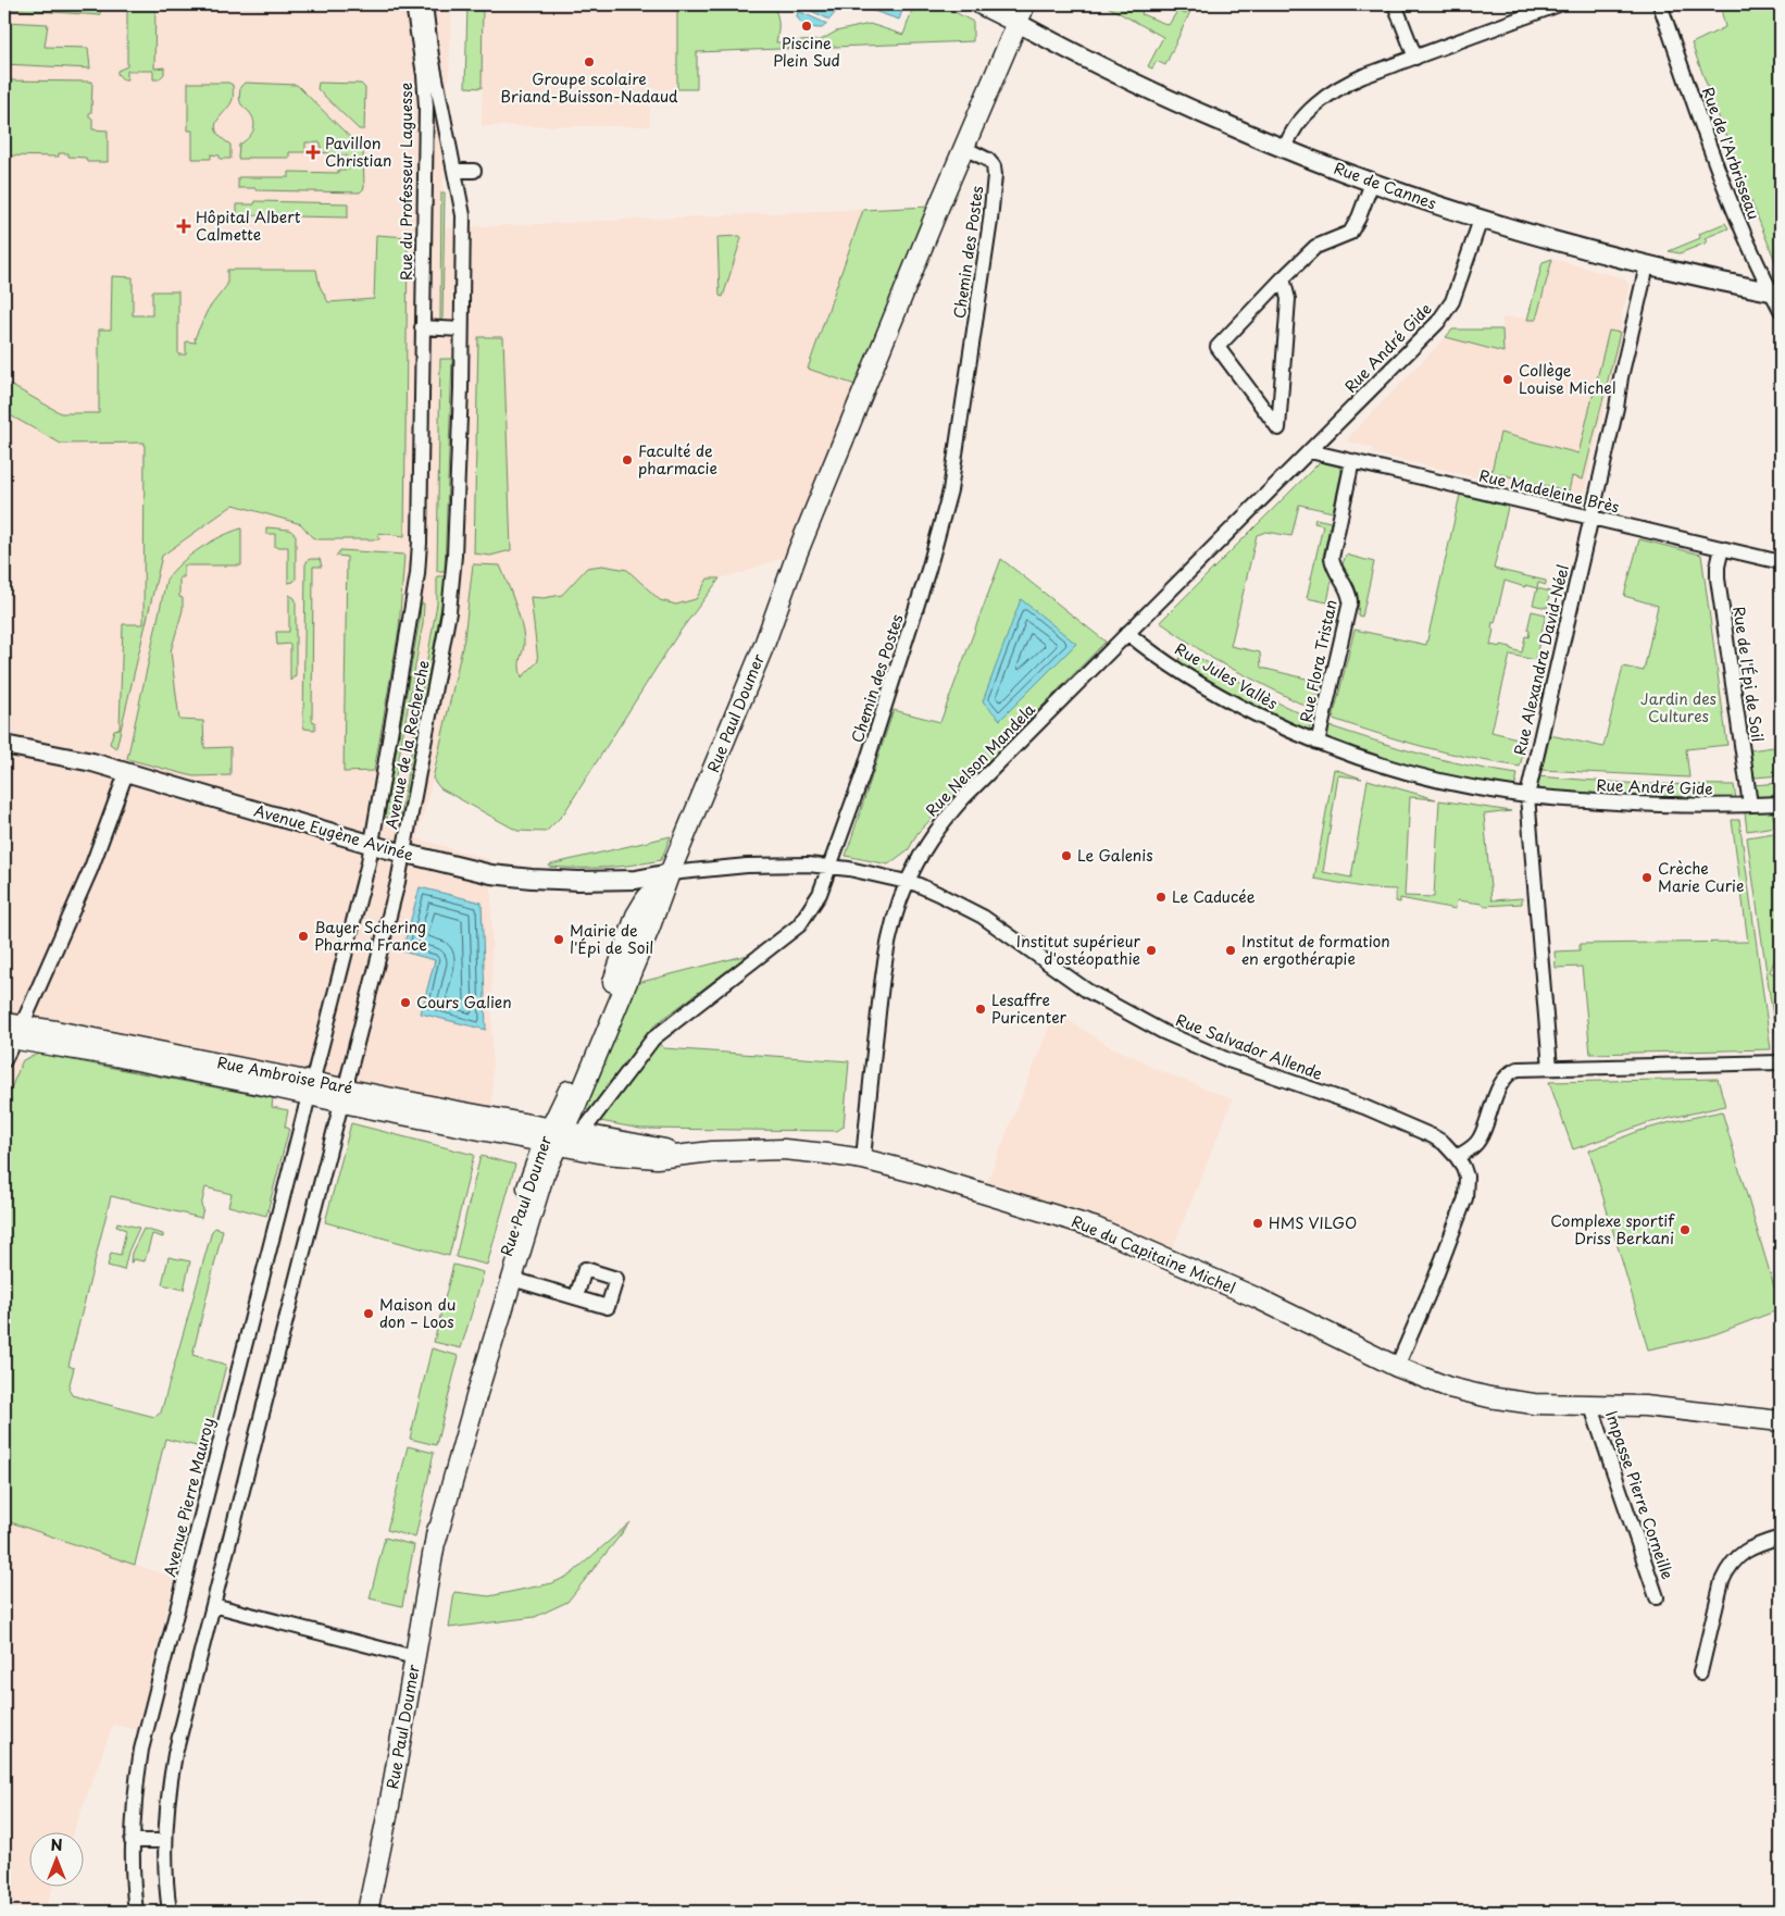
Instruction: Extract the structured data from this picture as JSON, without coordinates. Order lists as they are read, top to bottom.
{
  "streets": {
    "main road": ["Rue Paul Doumer", "Rue Ambroise Paré", "Rue du Capitaine Michel"],
    "street": [
      "Rue de l'Arbrisseau",
      "Rue du Professeur Laguesse",
      "Rue de Cannes",
      "Chemin des Postes",
      "Rue André Gide",
      "Rue Madeleine Brès",
      "Rue Alexandra David-Néel",
      "Rue Flora Tristan",
      "Rue de l'Épi de Soil",
      "Rue Jules Vallès",
      "Avenue de la Recherche",
      "Rue Nelson Mandela",
      "Avenue Eugène Avinée",
      "Rue Salvador Allende",
      "Impasse Pierre Corneille",
      "Avenue Pierre Mauroy"
    ]
  },
  "crossings": [
    ["Rue de l'Arbrisseau", "Rue de Cannes"],
    ["Rue du Professeur Laguesse", "Avenue de la Recherche"],
    ["Rue de Cannes", "Rue André Gide"],
    ["Rue de Cannes", "Rue Alexandra David-Néel"],
    ["Rue de Cannes", "Rue Paul Doumer"],
    ["Chemin des Postes", "Rue Paul Doumer"],
    ["Chemin des Postes", "Rue Salvador Allende"],
    ["Chemin des Postes", "Rue Ambroise Paré"],
    ["Chemin des Postes", "Rue du Capitaine Michel"],
    ["Rue André Gide", "Rue Madeleine Brès"],
    ["Rue André Gide", "Rue Alexandra David-Néel"],
    ["Rue André Gide", "Rue de l'Épi de Soil"],
    ["Rue André Gide", "Rue Jules Vallès"],
    ["Rue André Gide", "Rue Nelson Mandela"],
    ["Rue Madeleine Brès", "Rue Alexandra David-Néel"],
    ["Rue Madeleine Brès", "Rue Flora Tristan"],
    ["Rue Madeleine Brès", "Rue de l'Épi de Soil"],
    ["Rue Alexandra David-Néel", "Rue Jules Vallès"],
    ["Rue Flora Tristan", "Rue Jules Vallès"],
    ["Rue Jules Vallès", "Rue Nelson Mandela"],
    ["Rue Paul Doumer", "Avenue Eugène Avinée"],
    ["Rue Paul Doumer", "Rue Salvador Allende"],
    ["Rue Paul Doumer", "Rue Ambroise Paré"],
    ["Rue Paul Doumer", "Rue du Capitaine Michel"],
    ["Avenue de la Recherche", "Avenue Eugène Avinée"],
    ["Avenue de la Recherche", "Rue Ambroise Paré"],
    ["Avenue de la Recherche", "Avenue Pierre Mauroy"],
    ["Rue Nelson Mandela", "Rue Salvador Allende"],
    ["Rue Nelson Mandela", "Rue du Capitaine Michel"],
    ["Avenue Eugène Avinée", "Rue Salvador Allende"],
    ["Rue Salvador Allende", "Rue du Capitaine Michel"],
    ["Rue Ambroise Paré", "Rue du Capitaine Michel"],
    ["Rue Ambroise Paré", "Avenue Pierre Mauroy"],
    ["Rue du Capitaine Michel", "Impasse Pierre Corneille"]
  ],
  "parks": ["Jardin des Cultures"],
  "places": {
    "other": [
      "Piscine Plein Sud",
      "Groupe scolaire Briand-Buisson-Nadaud",
      "Collège Louise Michel",
      "Faculté de pharmacie",
      "Le Galenis",
      "Crèche Marie Curie",
      "Le Caducée",
      "Bayer Schering Pharma France",
      "Mairie de l'Épi de Soil",
      "Institut supérieur d'ostéopathie",
      "Institut de formation en ergothérapie",
      "Cours Galien",
      "Lesaffre Puricenter",
      "HMS VILGO",
      "Complexe sportif Driss Berkani",
      "Maison du don – Loos"
    ],
    "health": ["Pavillon Christian", "Hôpital Albert Calmette"]
  },
  "north": "top"
}
